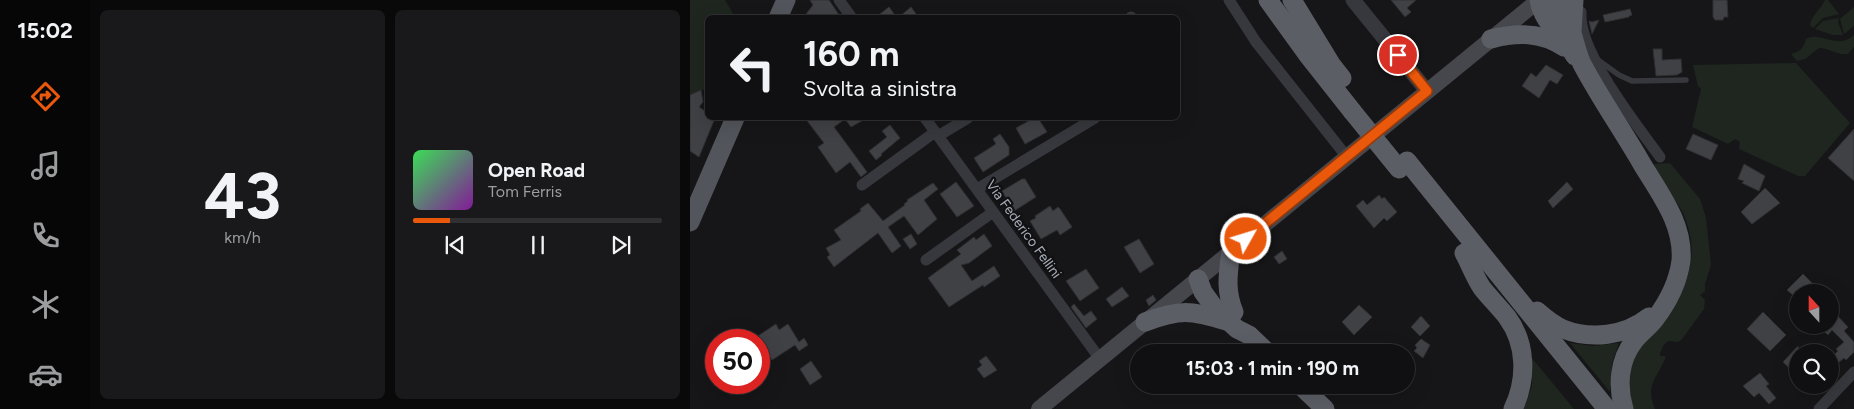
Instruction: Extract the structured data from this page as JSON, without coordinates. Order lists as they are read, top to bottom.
{
  "streets": {
    "street": ["Via Federico Fellini"]
  },
  "north": "top",
  "page": {
    "tabs": "15:02",
    "tile": ["43", "km/h"],
    "turn": ["160 m", "Svolta a sinistra"],
    "song": ["Open Road", "Tom Ferris"],
    "limit": "50",
    "trip": "15:03 · 1 min · 190 m"
  }
}
